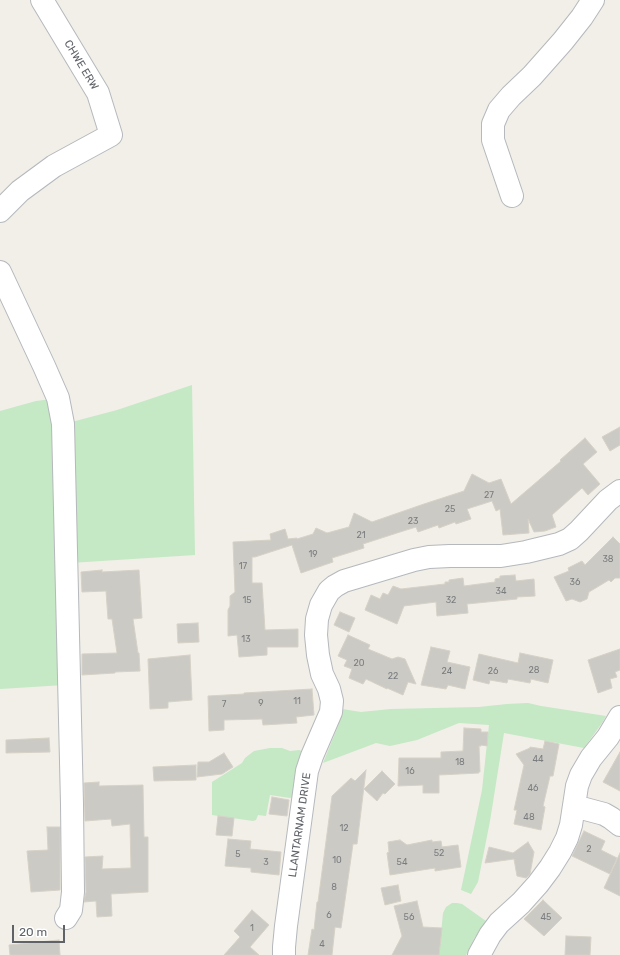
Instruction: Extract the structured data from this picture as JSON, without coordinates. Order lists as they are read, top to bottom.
{
  "streets": {
    "street": ["CHWE ERW", "LLANTARNAM DRIVE"]
  },
  "house_numbers": [
    "27",
    "25",
    "23",
    "21",
    "19",
    "38",
    "17",
    "36",
    "34",
    "15",
    "32",
    "13",
    "20",
    "28",
    "24",
    "26",
    "22",
    "11",
    "9",
    "7",
    "44",
    "18",
    "16",
    "46",
    "48",
    "12",
    "2",
    "52",
    "5",
    "10",
    "3",
    "54",
    "8",
    "6",
    "56",
    "45",
    "1",
    "4"
  ],
  "scale_bar": "20 m"
}
